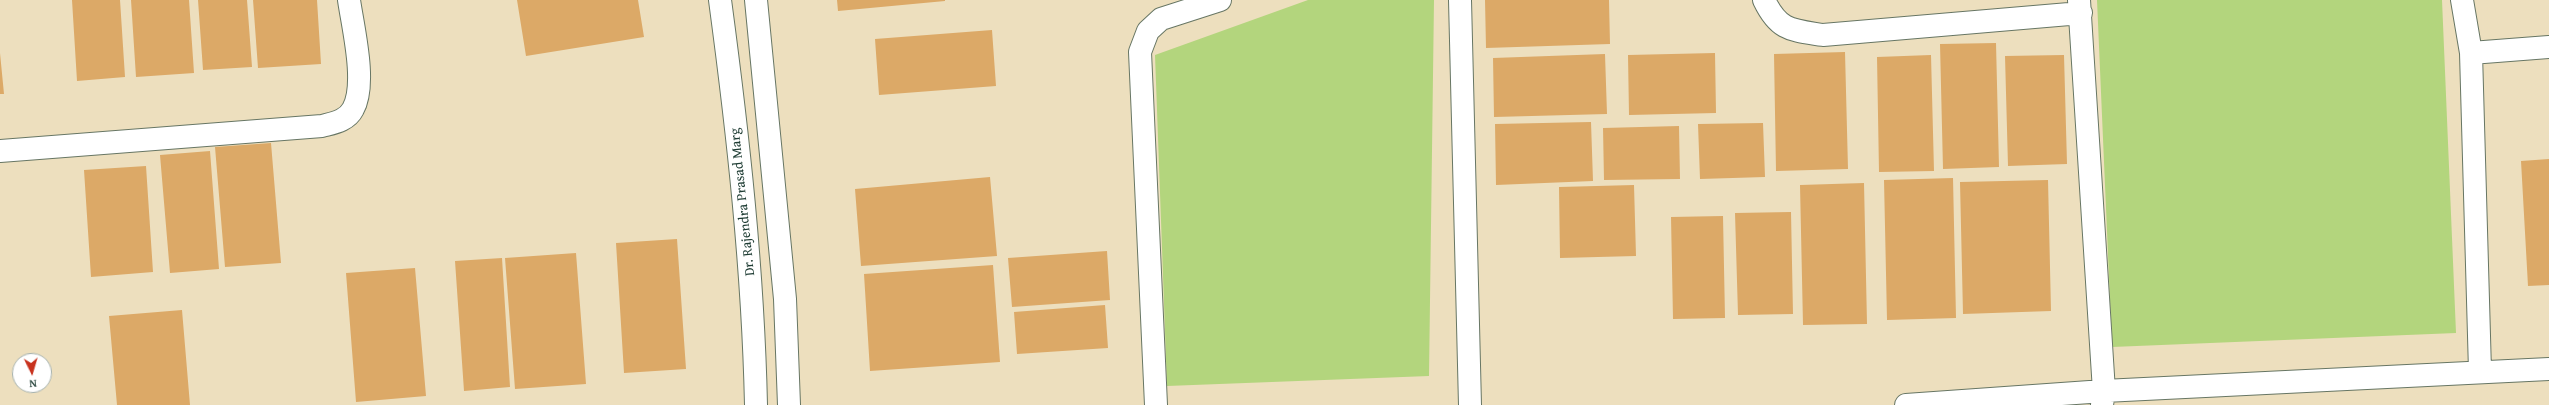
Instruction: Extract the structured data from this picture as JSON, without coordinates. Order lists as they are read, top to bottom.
{
  "streets": {
    "street": ["Dr. Rajendra Prasad Marg"]
  },
  "north": "bottom"
}
